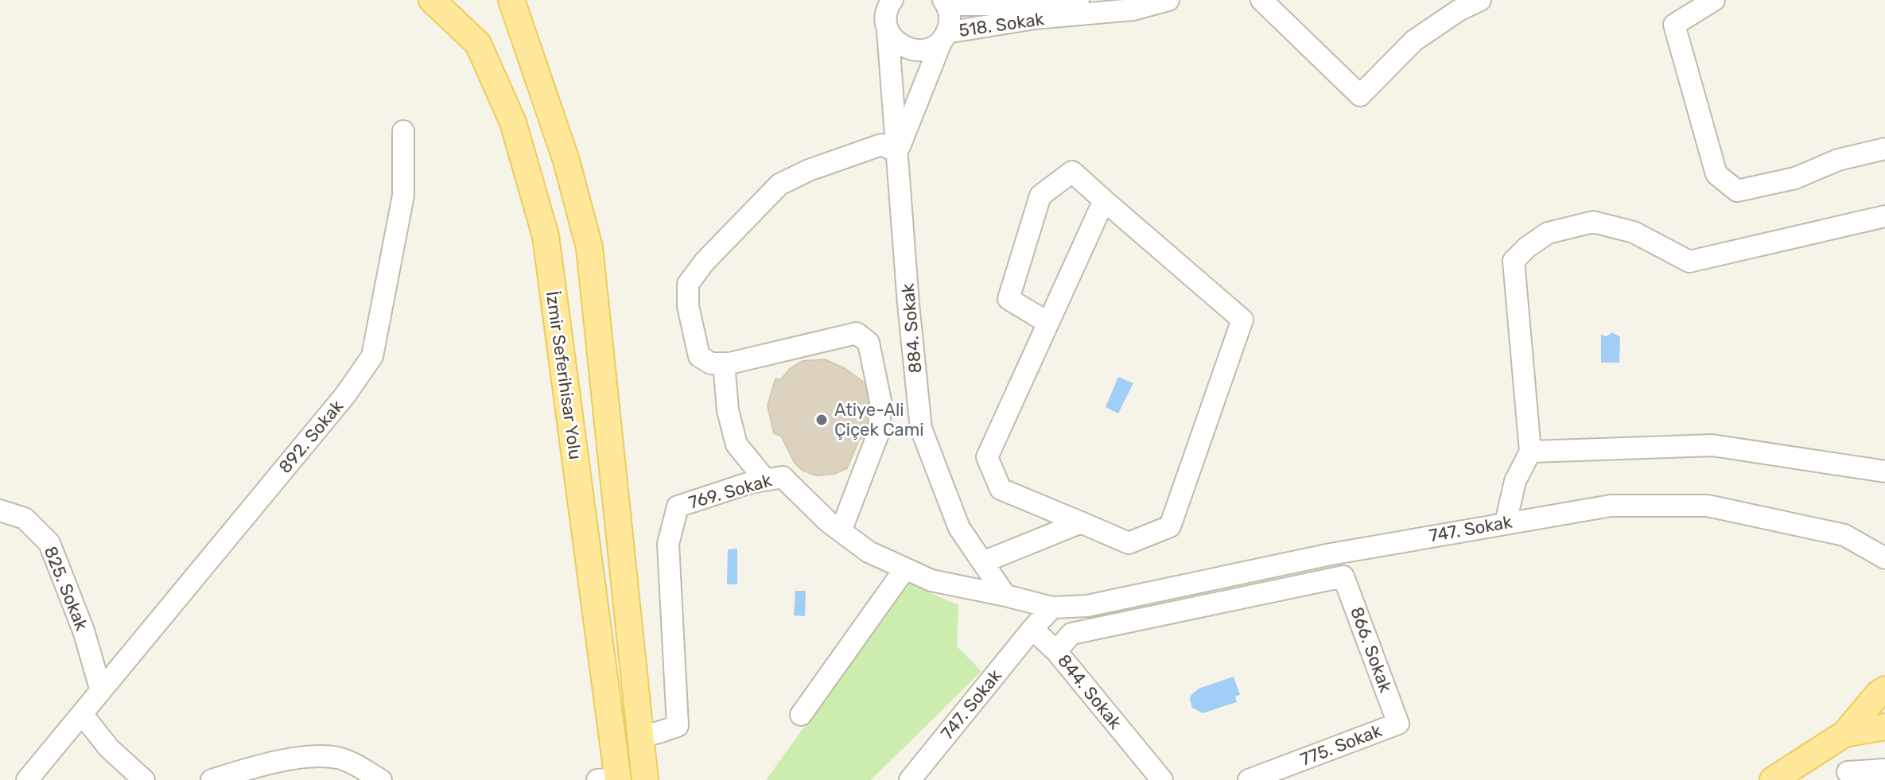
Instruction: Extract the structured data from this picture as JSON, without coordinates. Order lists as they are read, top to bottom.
{
  "streets": {
    "main road": ["İzmir Seferihisar Yolu"],
    "street": [
      "518. Sokak",
      "884. Sokak",
      "892. Sokak",
      "769. Sokak",
      "747. Sokak",
      "825. Sokak",
      "866. Sokak",
      "844. Sokak",
      "775. Sokak"
    ]
  },
  "crossings": [
    ["518. Sokak", "884. Sokak"],
    ["İzmir Seferihisar Yolu", "769. Sokak"],
    ["892. Sokak", "825. Sokak"],
    ["747. Sokak", "844. Sokak"],
    ["866. Sokak", "844. Sokak"],
    ["866. Sokak", "775. Sokak"]
  ],
  "places": ["Atiye-Ali Çiçek Cami"]
}
